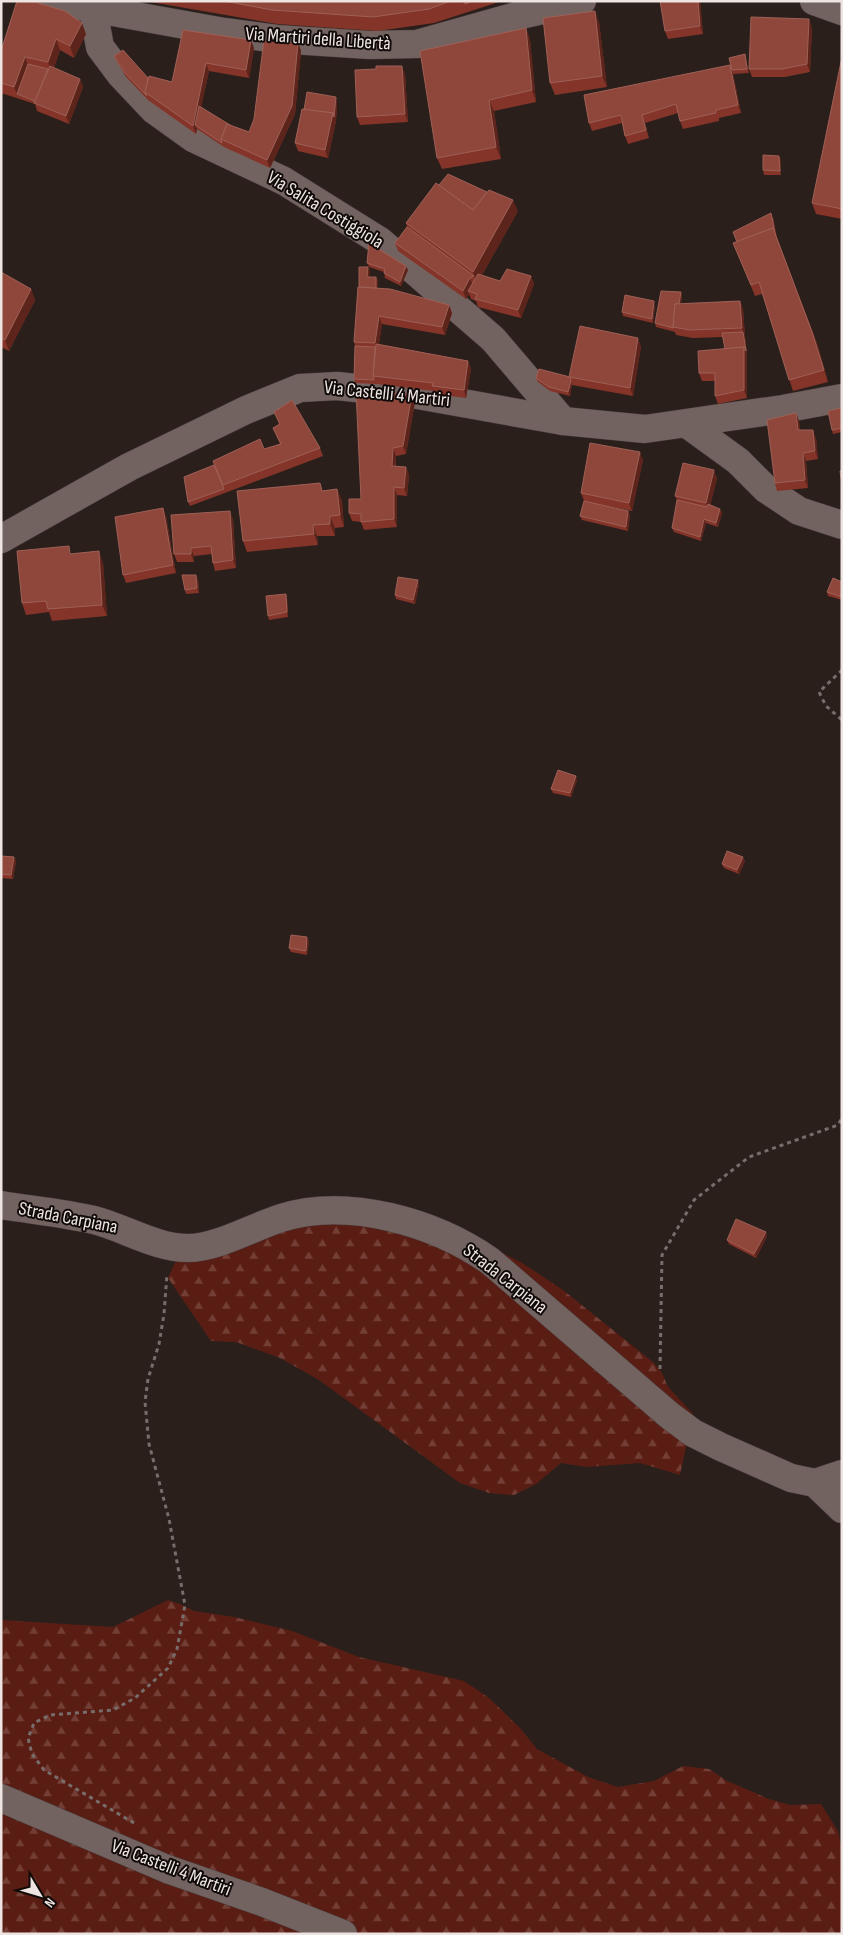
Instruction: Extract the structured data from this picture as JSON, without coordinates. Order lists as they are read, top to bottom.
{
  "streets": {
    "street": [
      "Via Martiri della Libertà",
      "Via Salita Costiggiola",
      "Via Castelli 4 Martiri",
      "Strada Carpiana"
    ]
  },
  "crossings": [
    ["Via Martiri della Libertà", "Via Salita Costiggiola"],
    ["Via Salita Costiggiola", "Via Castelli 4 Martiri"]
  ],
  "north": "bottom right"
}
